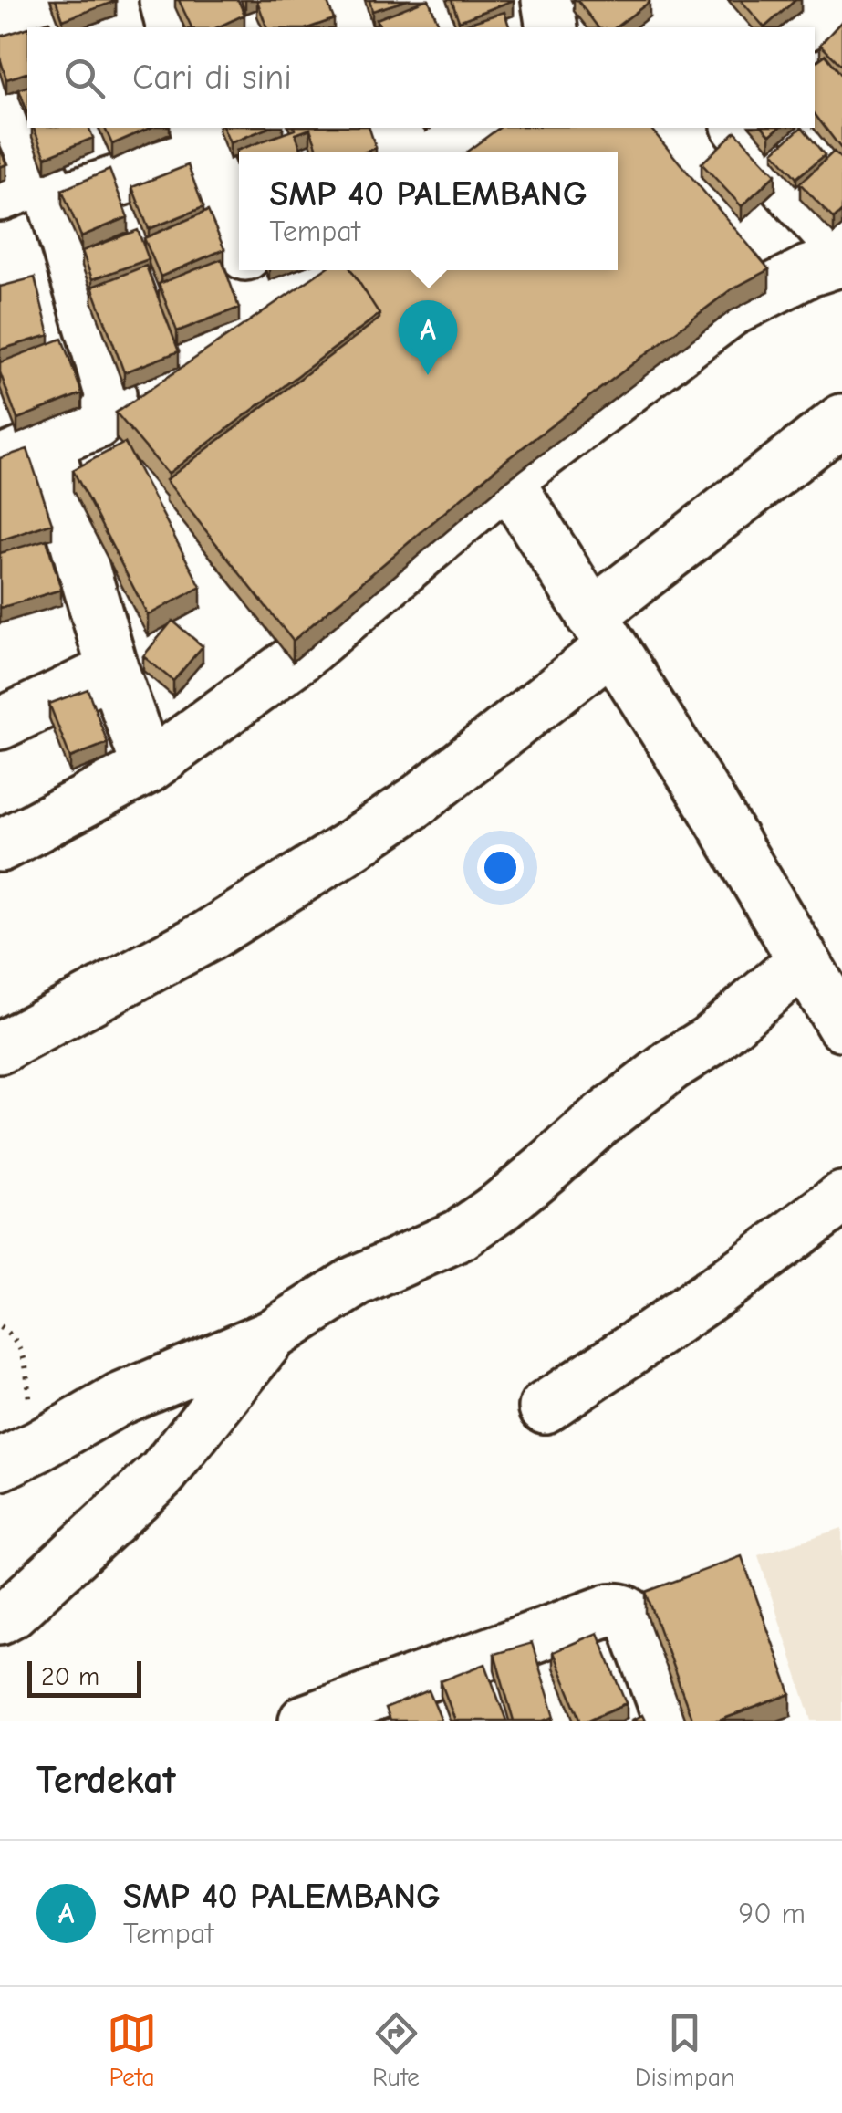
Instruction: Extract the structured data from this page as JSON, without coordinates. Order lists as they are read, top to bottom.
{
  "scale_bar": "20 m",
  "page": {
    "search": "Cari di sini",
    "popup": ["SMP 40 PALEMBANG", "Tempat"],
    "pins": "A",
    "scale": "20 m",
    "heading": "Terdekat",
    "list": [
      {
        "mark": "A",
        "name": "SMP 40 PALEMBANG",
        "note": "Tempat",
        "value": "90 m"
      }
    ],
    "nav": ["Peta", "Rute", "Disimpan"]
  }
}
